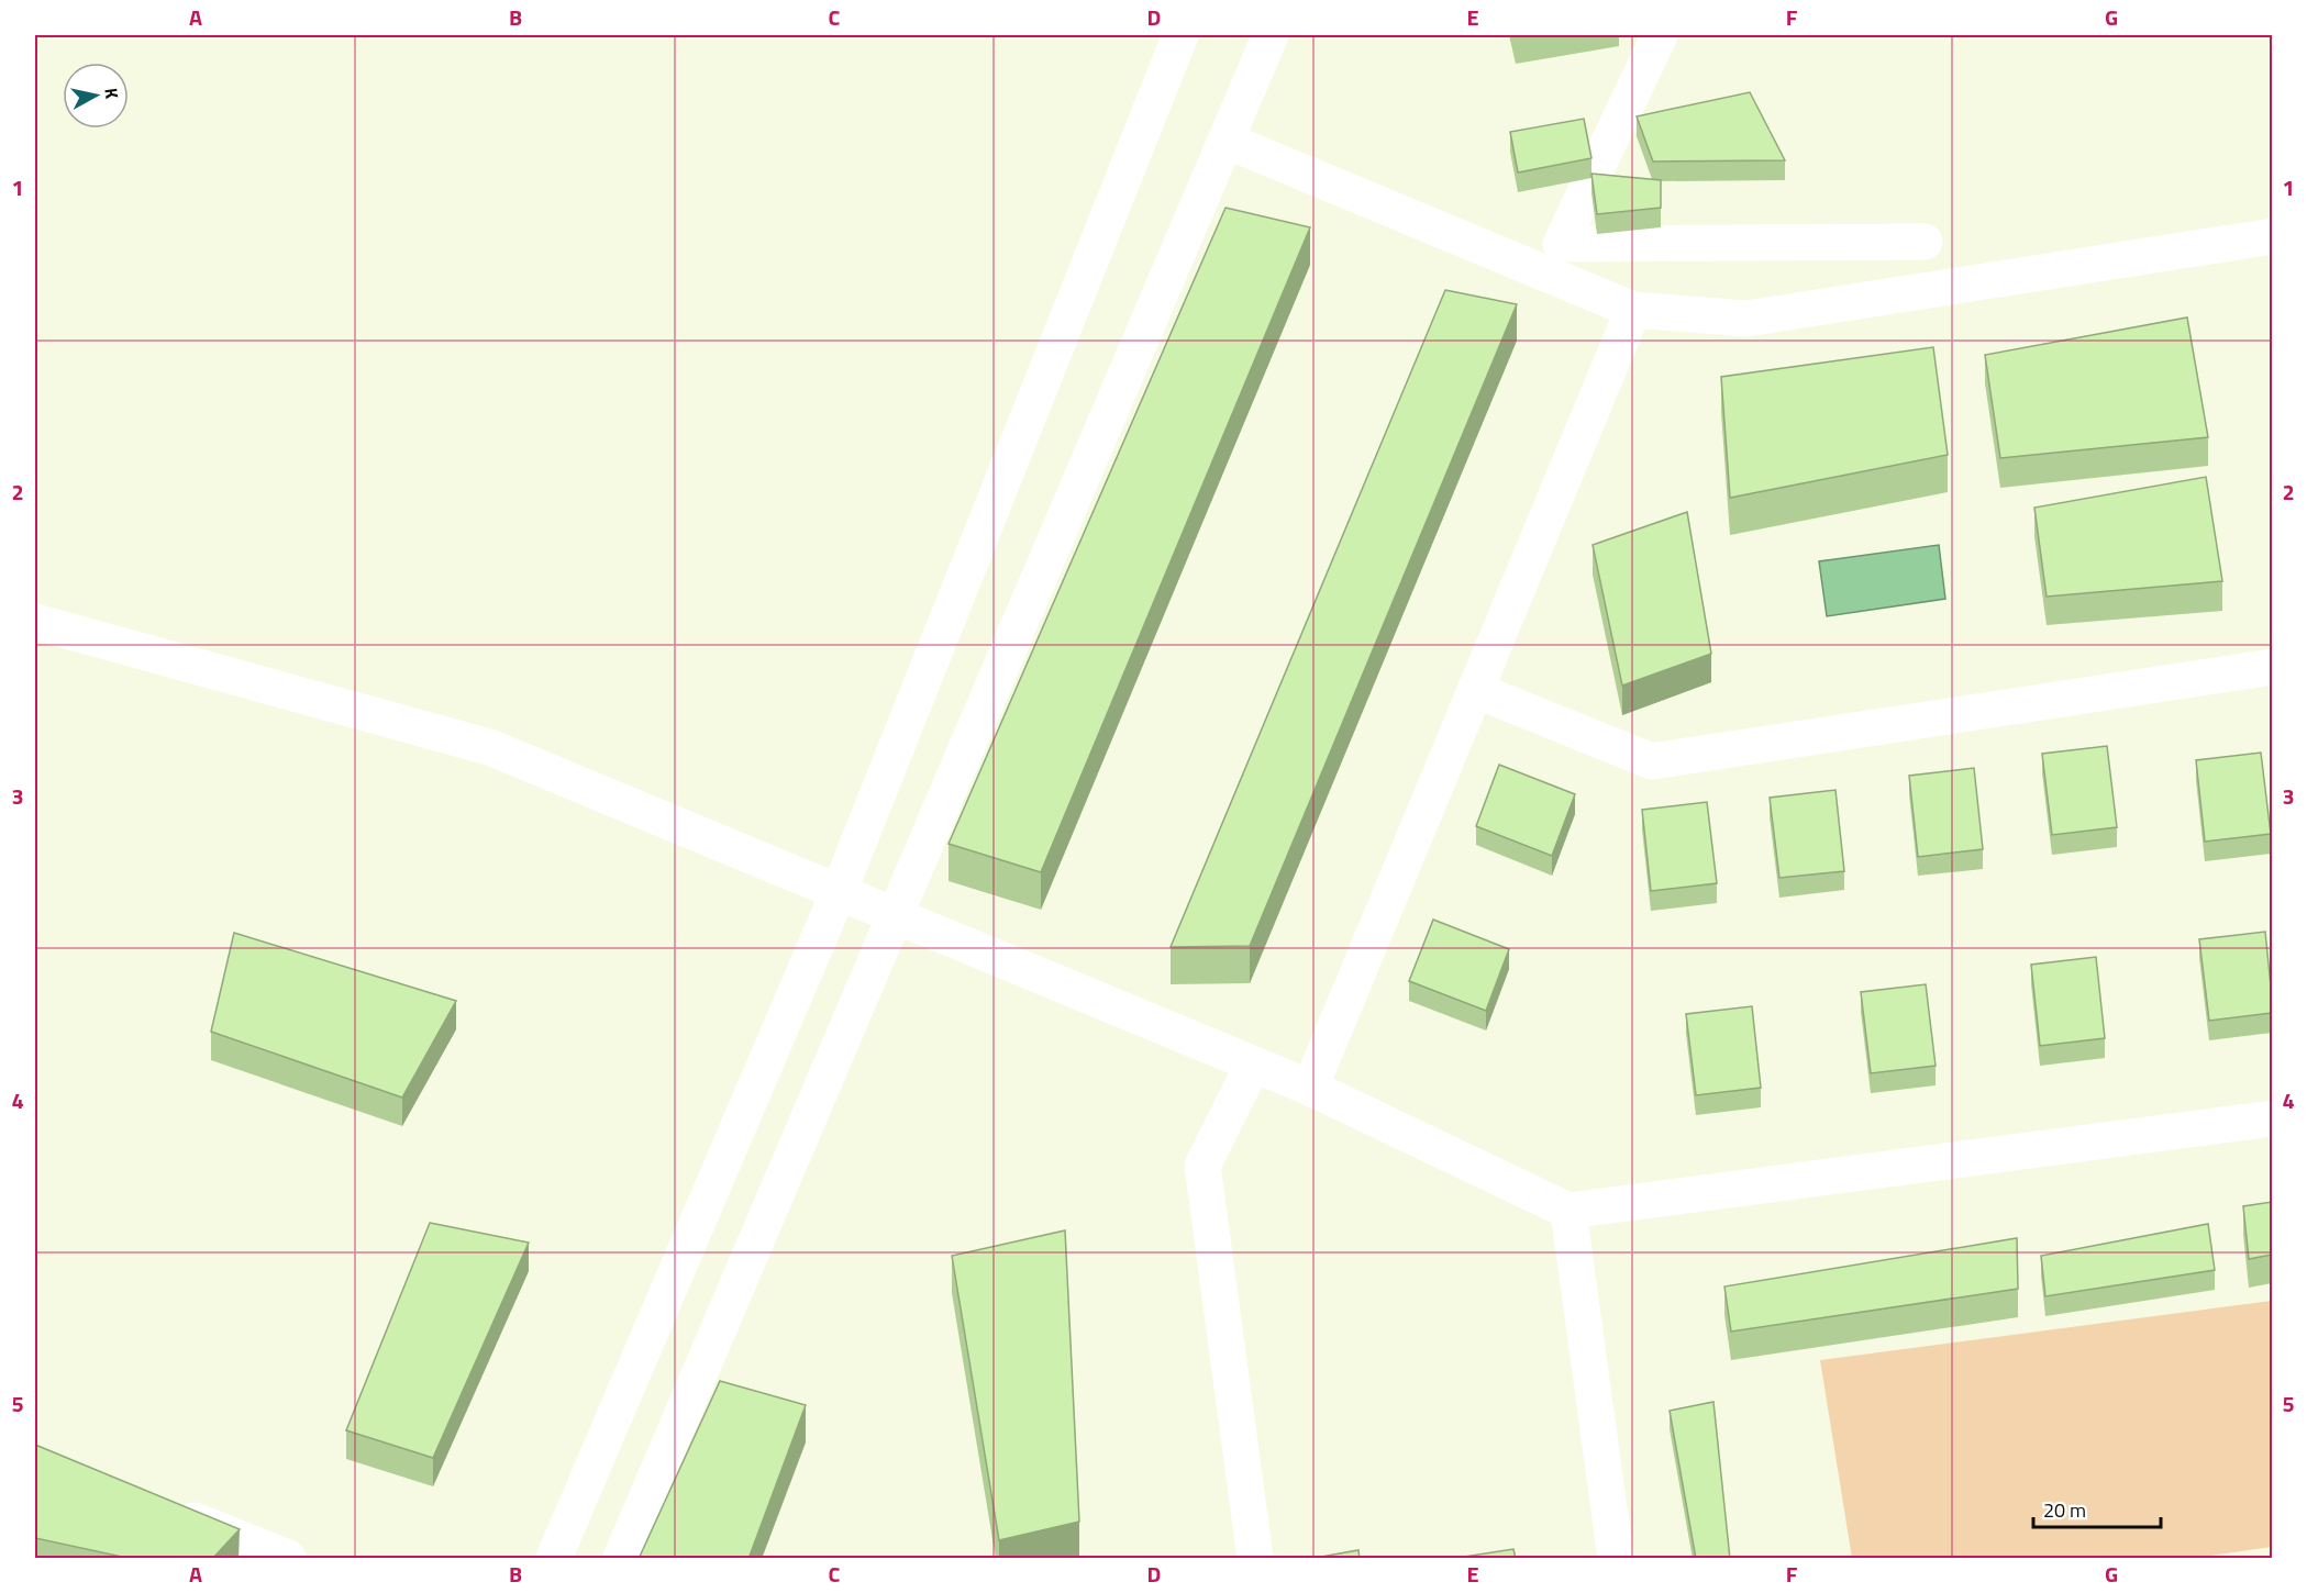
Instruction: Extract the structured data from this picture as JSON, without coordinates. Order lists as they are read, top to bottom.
{
  "scale_bar": "20 m",
  "north": "right",
  "grid": {
    "columns": [
      "A",
      "B",
      "C",
      "D",
      "E",
      "F",
      "G"
    ],
    "rows": [
      "1",
      "2",
      "3",
      "4",
      "5"
    ]
  }
}
